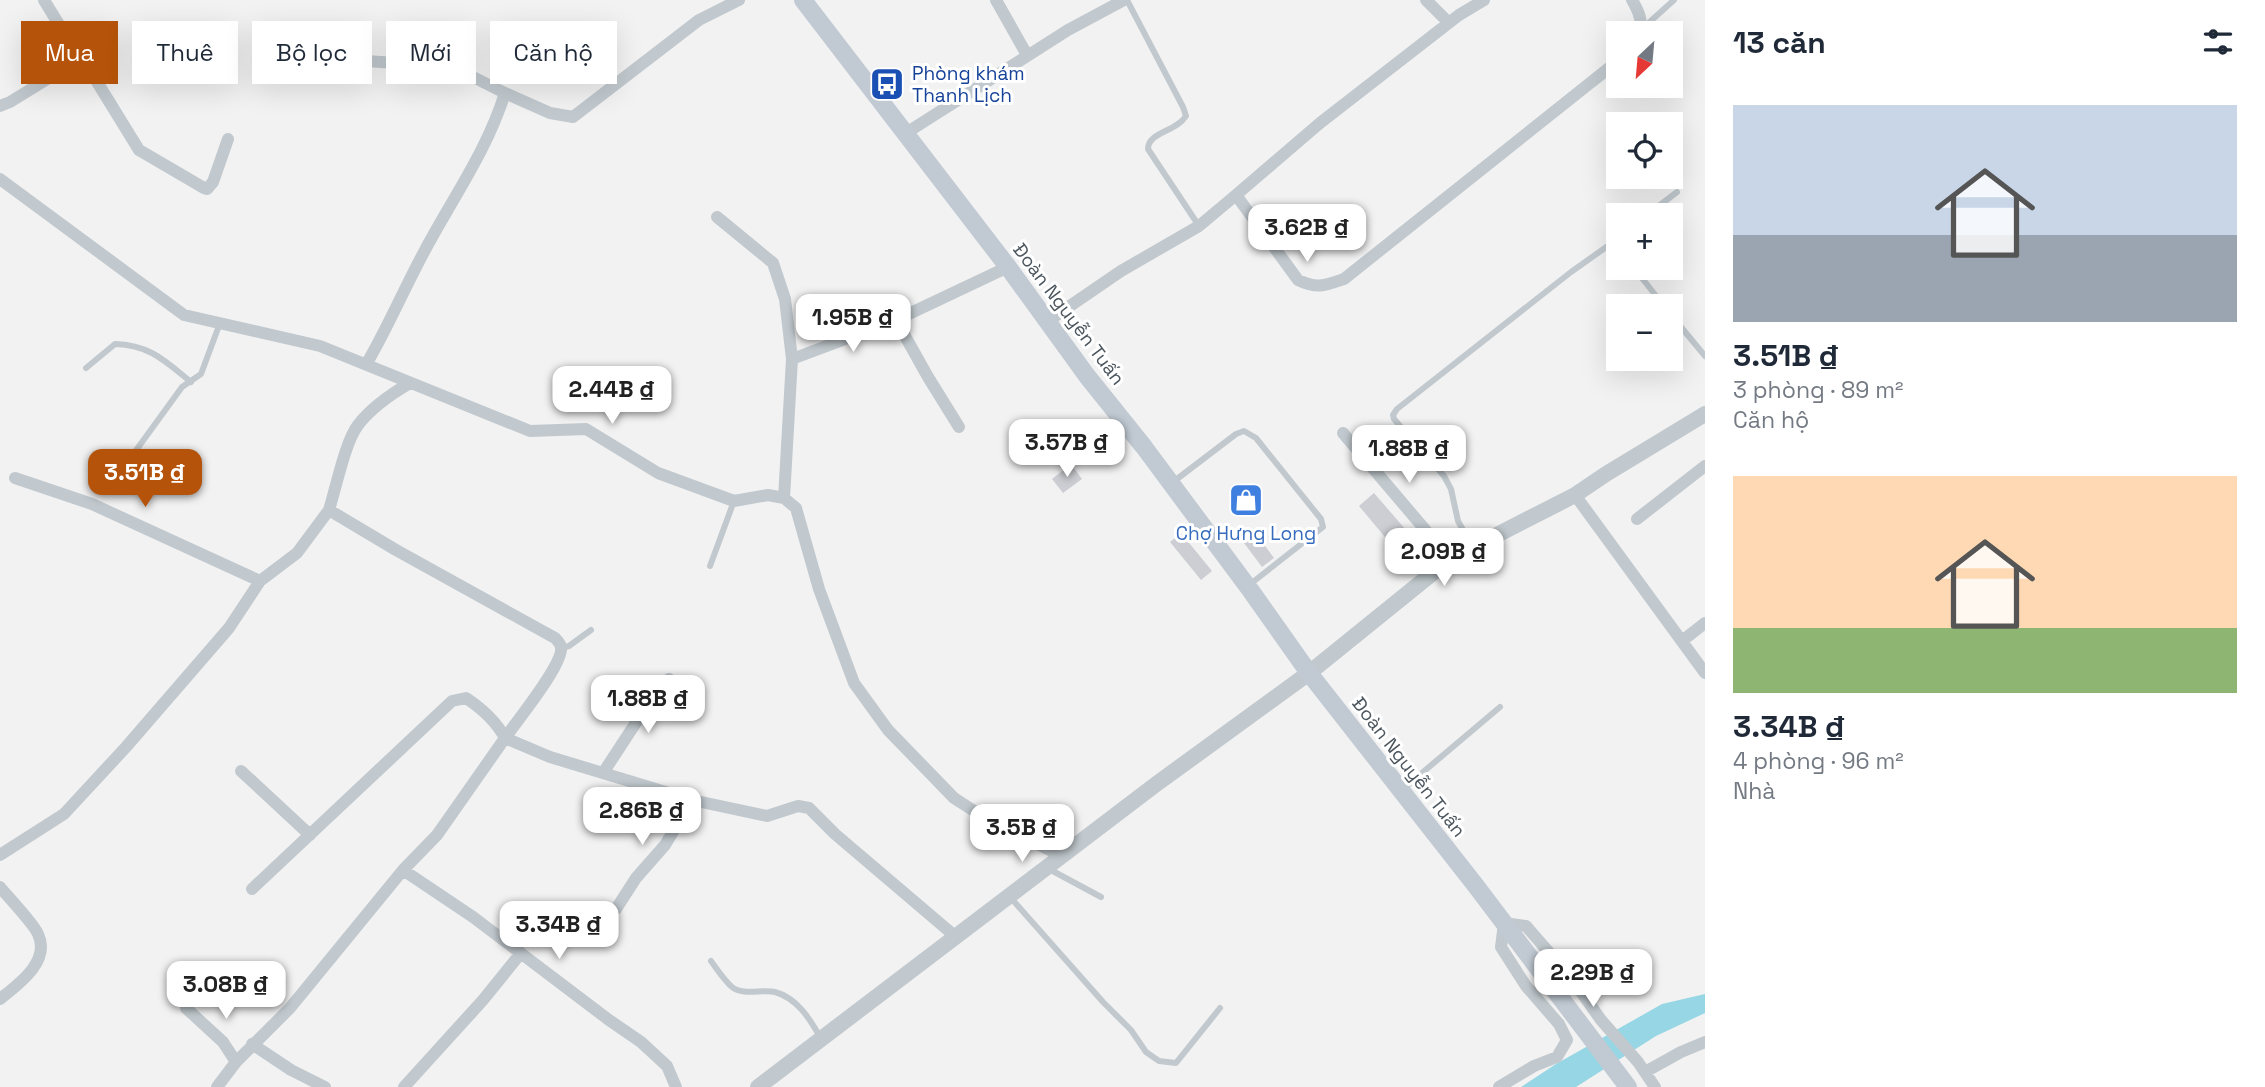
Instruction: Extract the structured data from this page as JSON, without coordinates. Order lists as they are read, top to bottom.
{
  "streets": {
    "main road": ["Đoàn Nguyễn Tuấn"]
  },
  "places": {
    "bus stop": ["Phòng khám Thanh Lịch"],
    "shop": ["Chợ Hưng Long"]
  },
  "north": "bottom left",
  "page": {
    "heading": "13 căn",
    "map_buttons": ["+", "−"],
    "chip": [
      "Mua",
      "Thuê",
      "Bộ lọc",
      "Mới",
      "Căn hộ"
    ],
    "list": [
      {
        "name": "3.51B ₫",
        "note": "3 phòng · 89 m² · Căn hộ"
      },
      {
        "name": "3.34B ₫",
        "note": "4 phòng · 96 m² · Nhà"
      }
    ],
    "price": [
      "3.62B ₫",
      "1.95B ₫",
      "2.44B ₫",
      "3.57B ₫",
      "1.88B ₫",
      "3.51B ₫",
      "2.09B ₫",
      "1.88B ₫",
      "2.86B ₫",
      "3.5B ₫",
      "3.34B ₫",
      "2.29B ₫",
      "3.08B ₫"
    ]
  }
}
